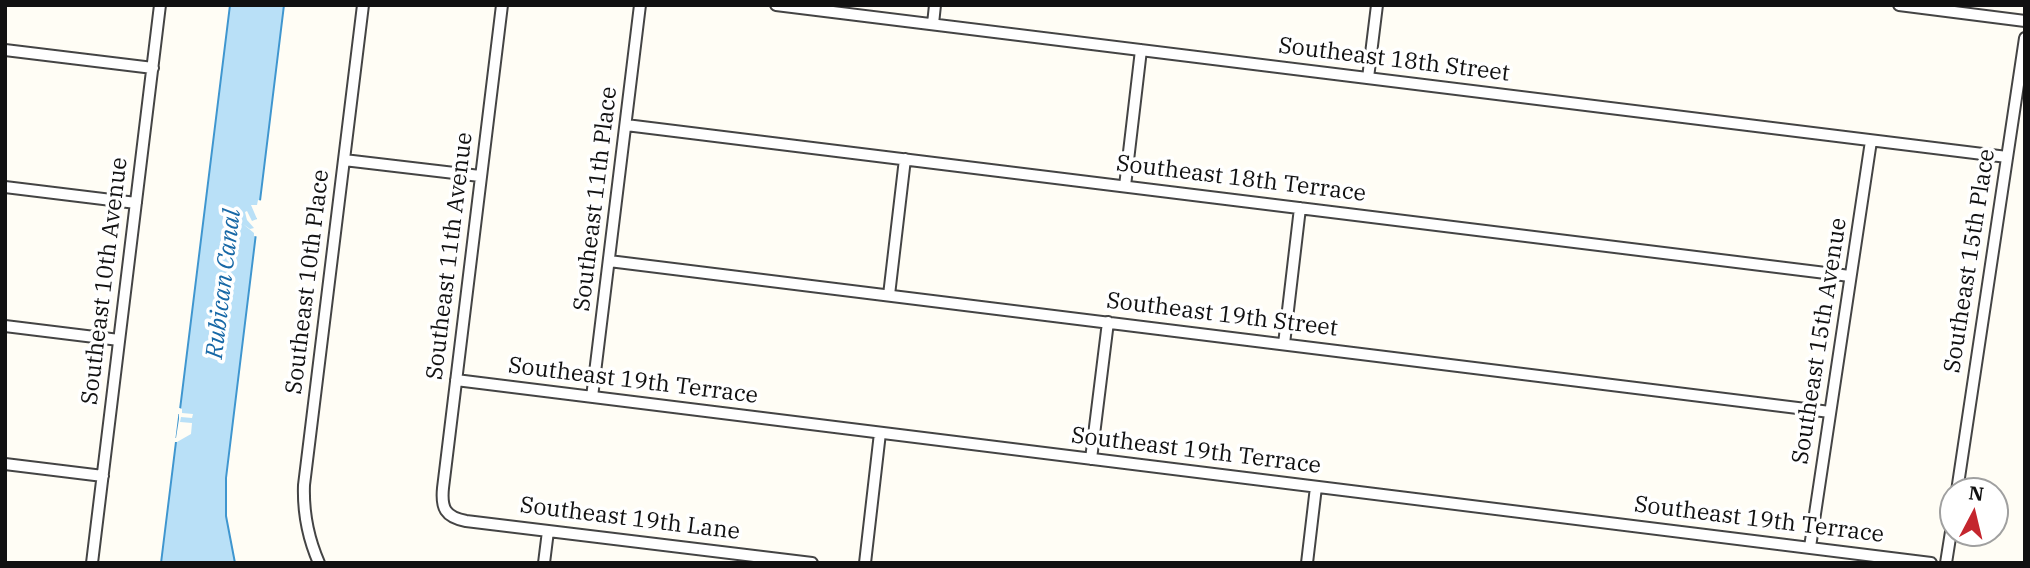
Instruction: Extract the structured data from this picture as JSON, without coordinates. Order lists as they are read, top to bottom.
{
  "streets": {
    "street": [
      "Southeast 18th Street",
      "Southeast 18th Terrace",
      "Southeast 11th Place",
      "Southeast 11th Avenue",
      "Southeast 15th Place",
      "Southeast 10th Avenue",
      "Southeast 10th Place",
      "Southeast 19th Street",
      "Southeast 15th Avenue",
      "Southeast 19th Terrace",
      "Southeast 19th Lane"
    ]
  },
  "crossings": [
    ["Southeast 18th Street", "Southeast 15th Place"],
    ["Southeast 18th Street", "Southeast 15th Avenue"],
    ["Southeast 18th Terrace", "Southeast 11th Place"],
    ["Southeast 18th Terrace", "Southeast 15th Avenue"],
    ["Southeast 11th Place", "Southeast 19th Street"],
    ["Southeast 11th Place", "Southeast 19th Terrace"],
    ["Southeast 11th Avenue", "Southeast 19th Terrace"],
    ["Southeast 11th Avenue", "Southeast 19th Lane"],
    ["Southeast 19th Street", "Southeast 15th Avenue"],
    ["Southeast 15th Avenue", "Southeast 19th Terrace"]
  ],
  "water": ["Rubican Canal"],
  "north": "top"
}
